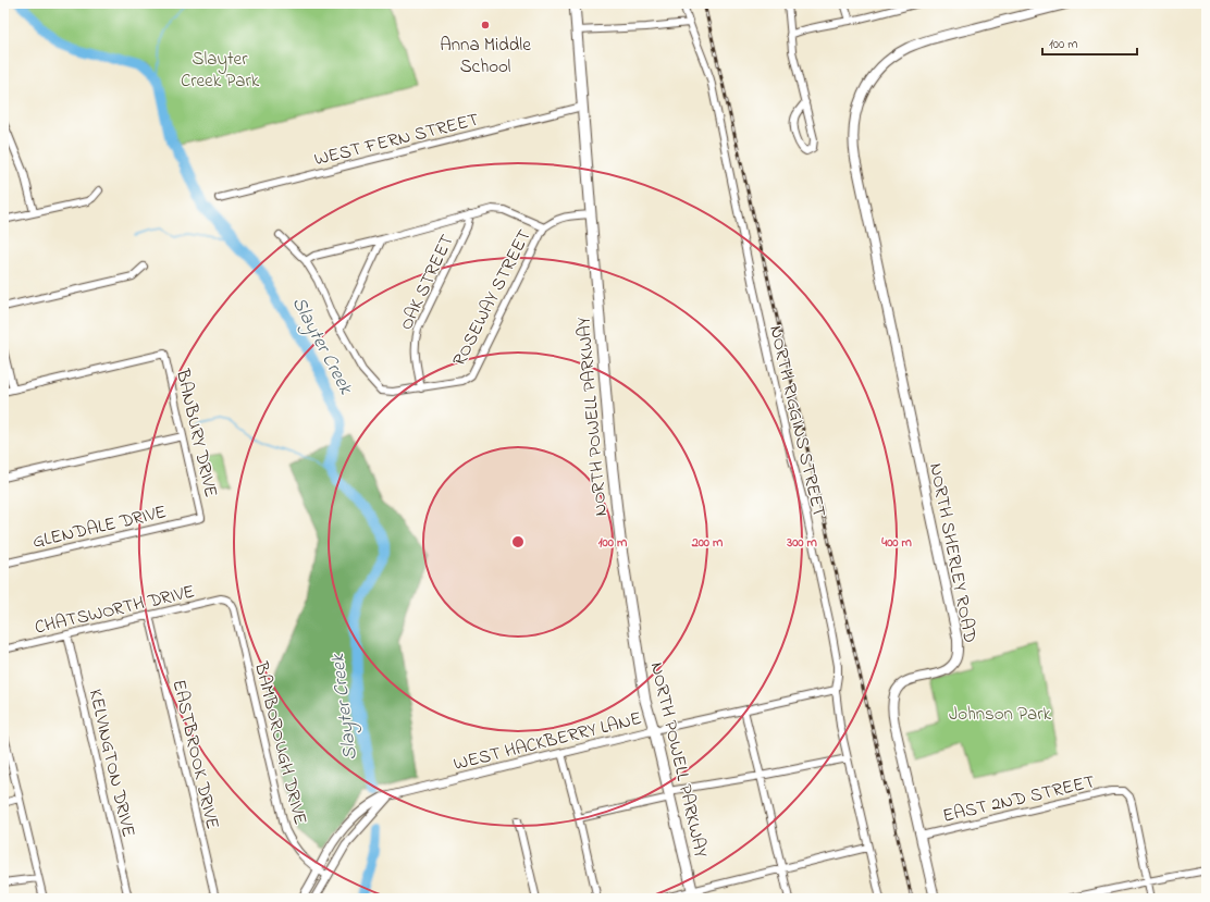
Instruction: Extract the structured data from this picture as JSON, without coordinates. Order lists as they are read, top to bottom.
{
  "streets": {
    "main road": ["NORTH POWELL PARKWAY", "NORTH SHERLEY ROAD"],
    "street": [
      "WEST FERN STREET",
      "OAK STREET",
      "ROSEWAY STREET",
      "NORTH RIGGINS STREET",
      "BANBURY DRIVE",
      "GLENDALE DRIVE",
      "CHATSWORTH DRIVE",
      "WEST HACKBERRY LANE",
      "BAMBOROUGH DRIVE",
      "EASTBROOK DRIVE",
      "KELVINGTON DRIVE",
      "EAST 2ND STREET"
    ]
  },
  "crossings": [
    ["WEST FERN STREET", "NORTH POWELL PARKWAY"],
    ["OAK STREET", "ROSEWAY STREET"],
    ["NORTH POWELL PARKWAY", "WEST HACKBERRY LANE"],
    ["NORTH RIGGINS STREET", "WEST HACKBERRY LANE"],
    ["BANBURY DRIVE", "GLENDALE DRIVE"],
    ["NORTH SHERLEY ROAD", "EAST 2ND STREET"],
    ["CHATSWORTH DRIVE", "BAMBOROUGH DRIVE"],
    ["CHATSWORTH DRIVE", "EASTBROOK DRIVE"],
    ["CHATSWORTH DRIVE", "KELVINGTON DRIVE"],
    ["WEST HACKBERRY LANE", "BAMBOROUGH DRIVE"]
  ],
  "water": ["Slayter Creek"],
  "parks": ["Slayter Creek Park", "Johnson Park"],
  "places": ["Anna Middle School"],
  "scale_bar": "100 m",
  "rings": [
    "100 m",
    "200 m",
    "300 m",
    "400 m"
  ]
}
